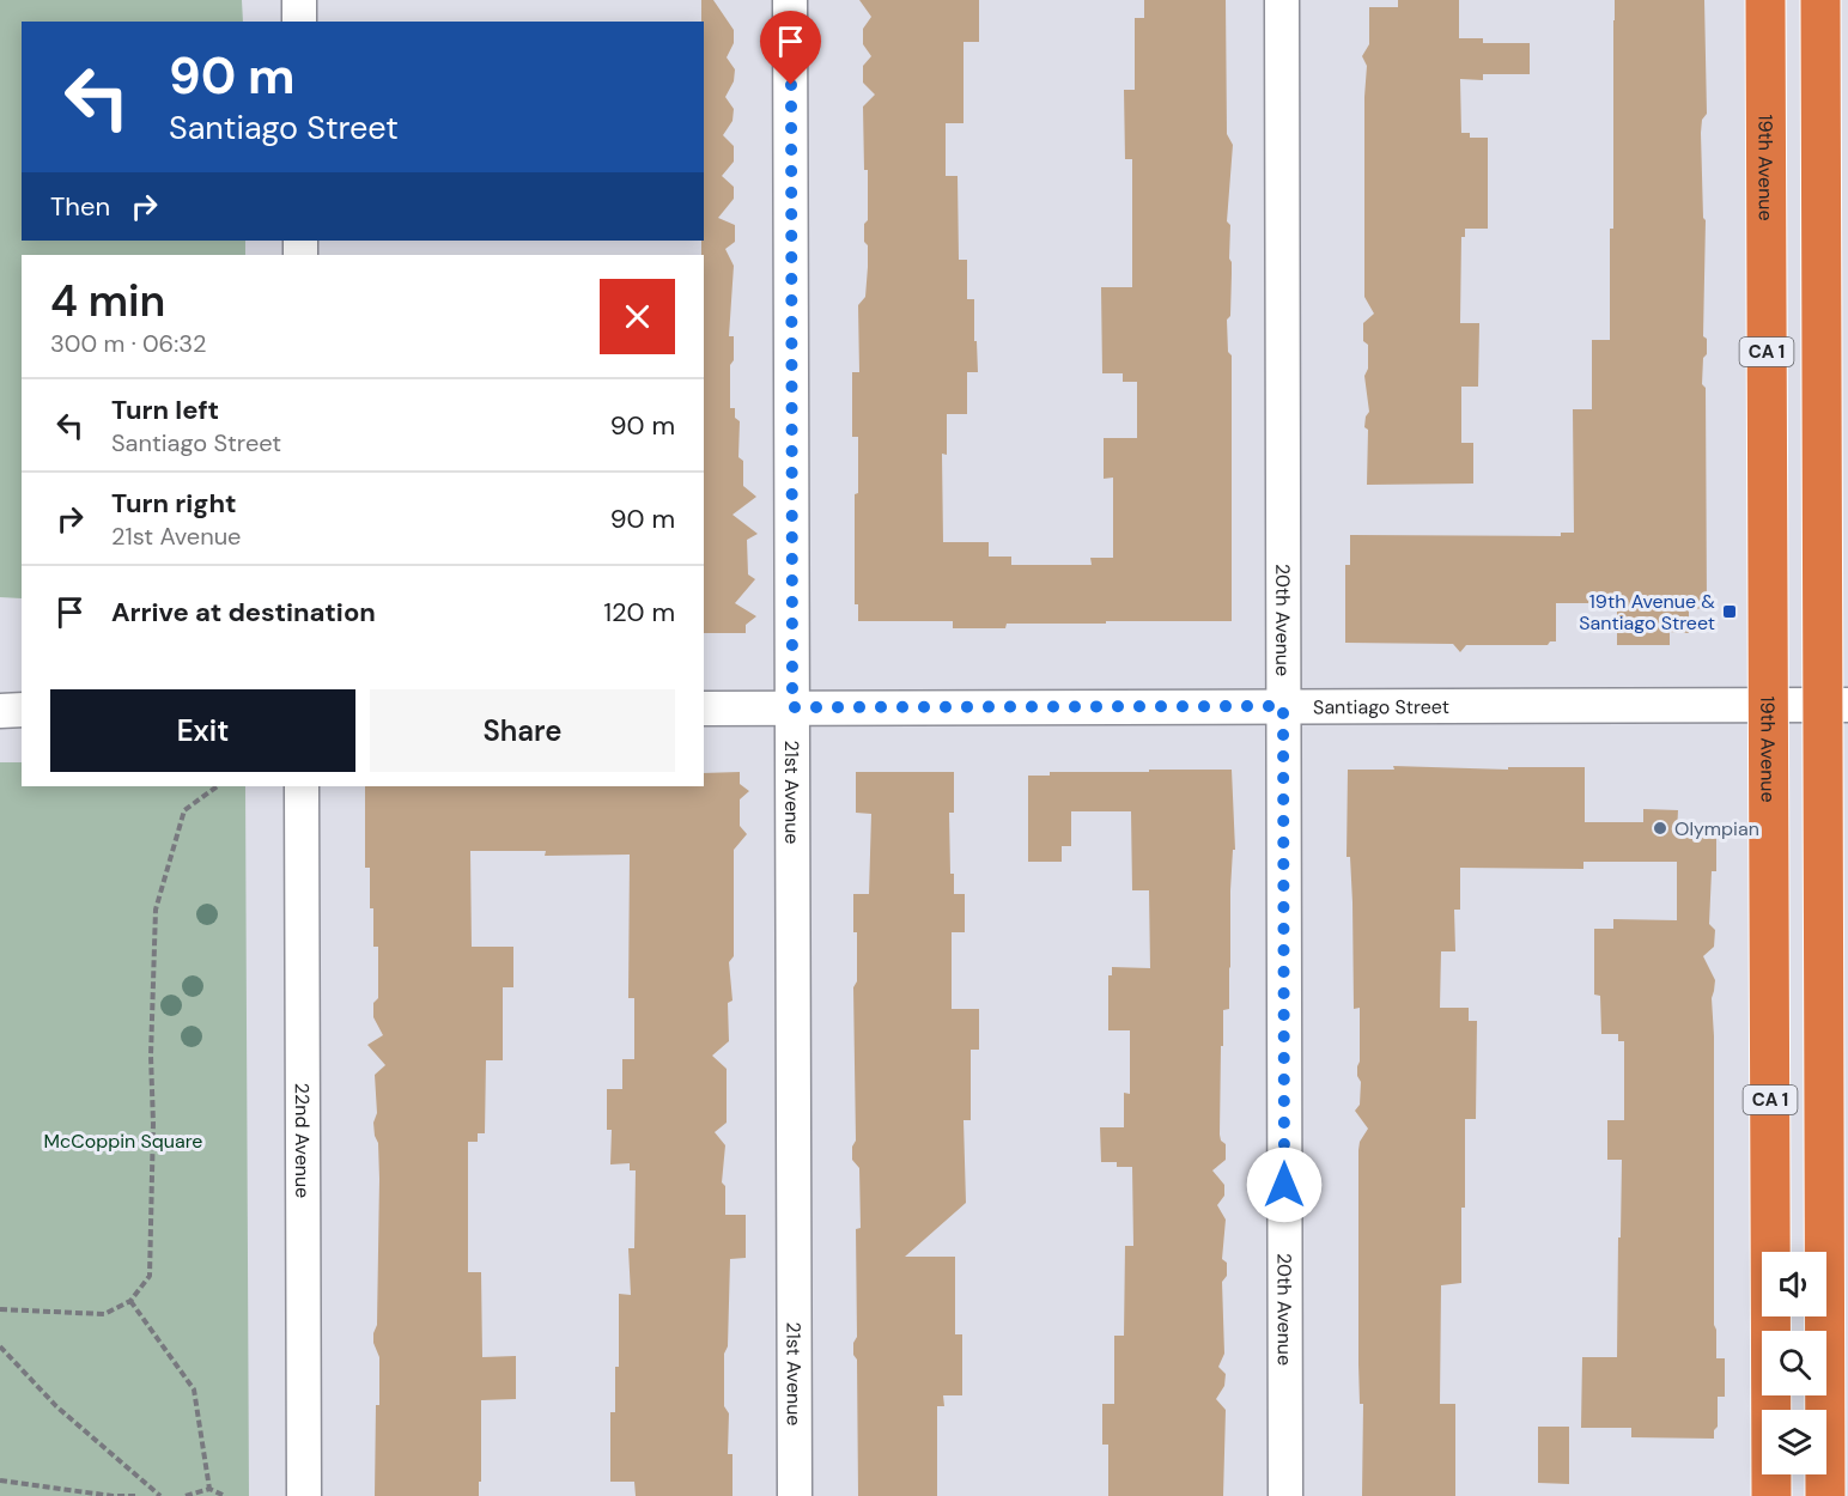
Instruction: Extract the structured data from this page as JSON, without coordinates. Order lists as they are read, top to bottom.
{
  "streets": {
    "highway": ["19th Avenue", "CA 1"],
    "street": [
      "20th Avenue",
      "Santiago Street",
      "21st Avenue",
      "22nd Avenue"
    ]
  },
  "crossings": [
    ["19th Avenue", "Santiago Street"],
    ["CA 1", "Santiago Street"],
    ["20th Avenue", "Santiago Street"],
    ["Santiago Street", "21st Avenue"]
  ],
  "parks": ["McCoppin Square"],
  "places": {
    "transit": ["19th Avenue & Santiago Street"],
    "other": ["Olympian"]
  },
  "page": {
    "turn": ["90 m", "Santiago Street"],
    "then": "Then",
    "heading": ["4 min", "300 m · 06:32"],
    "list": [
      {
        "name": "Turn left",
        "note": "Santiago Street",
        "value": "90 m"
      },
      {
        "name": "Turn right",
        "note": "21st Avenue",
        "value": "90 m"
      },
      {
        "name": "Arrive at destination",
        "value": "120 m"
      }
    ],
    "buttons": ["Exit", "Share"]
  }
}
